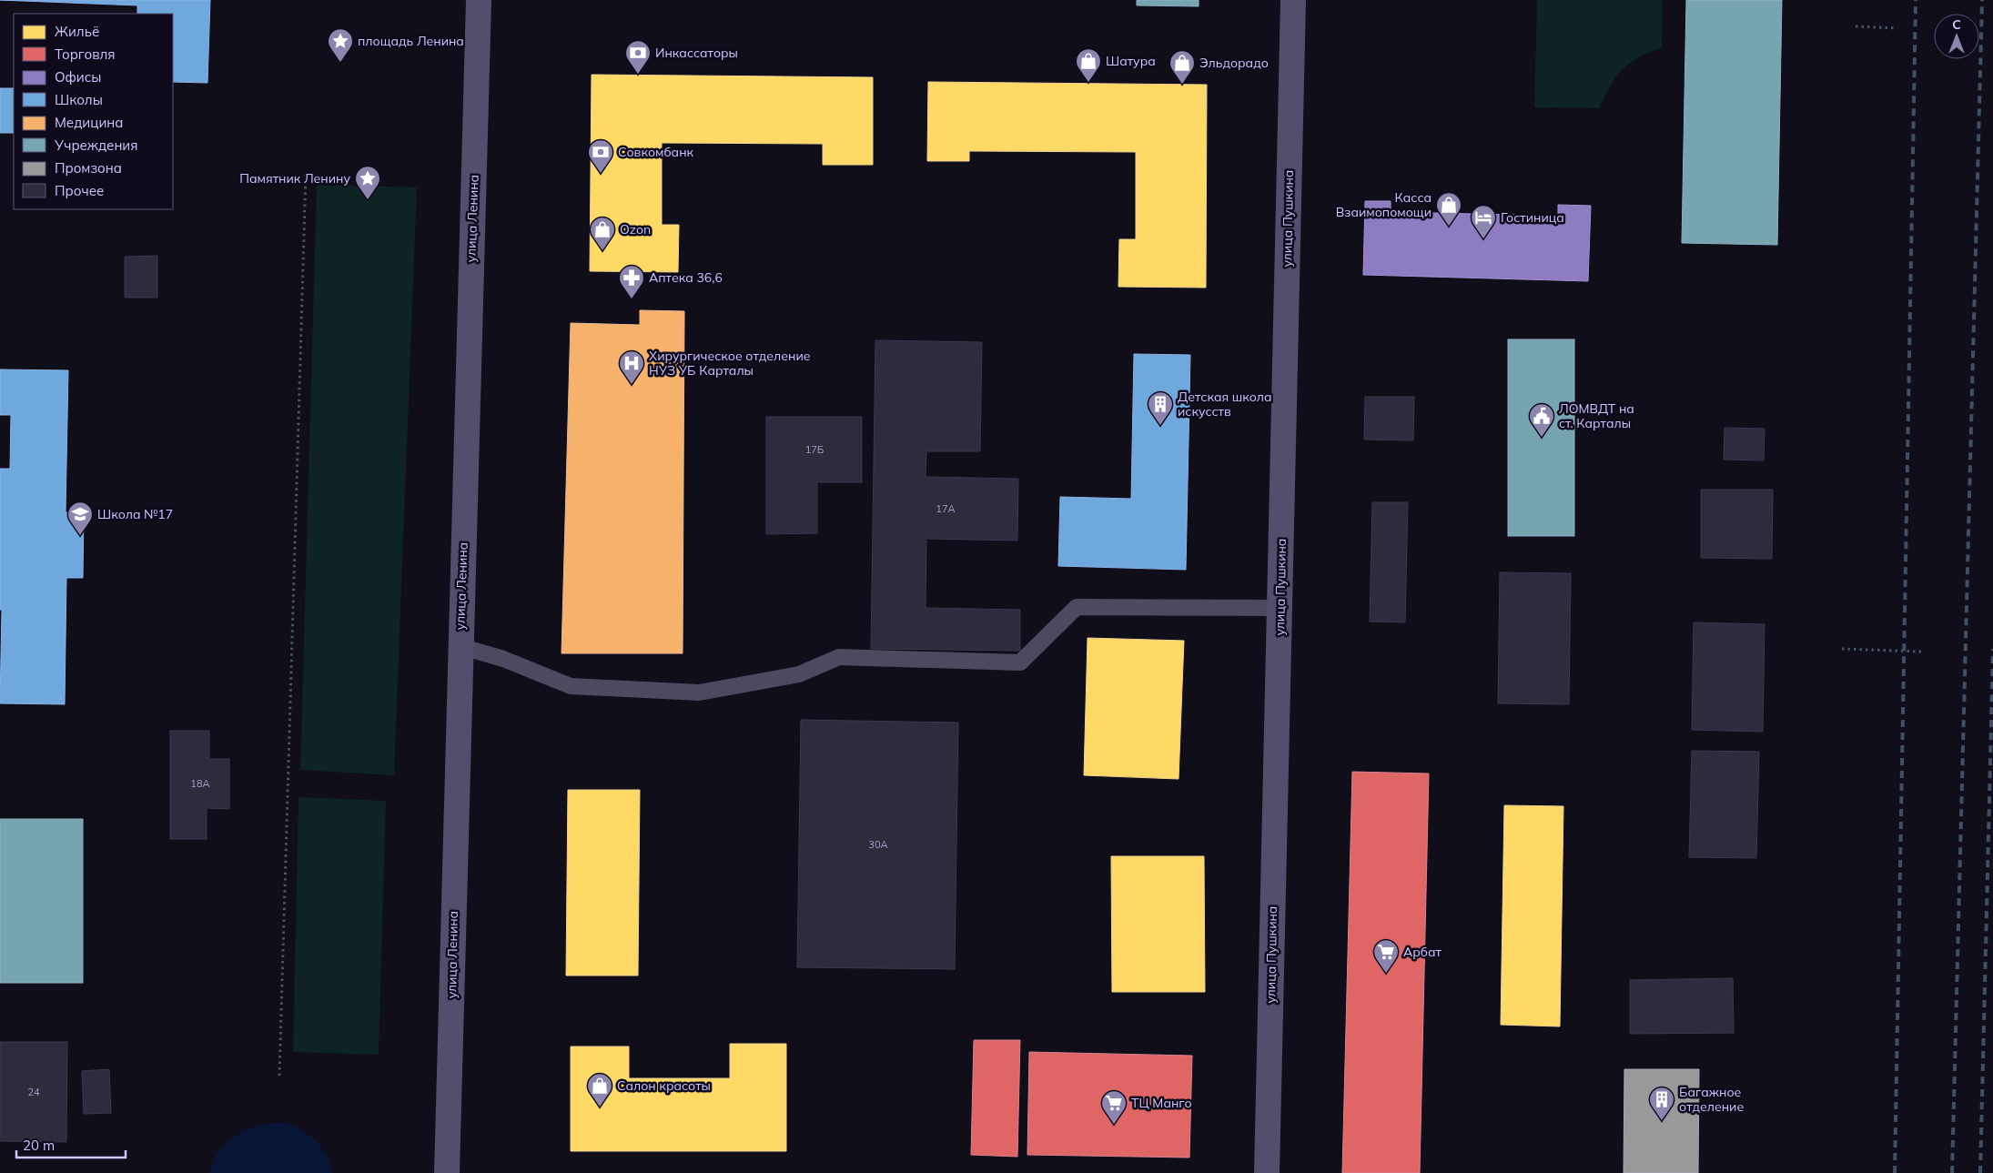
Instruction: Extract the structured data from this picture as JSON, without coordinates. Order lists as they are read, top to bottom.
{
  "streets": {
    "street": ["улица Ленина", "улица Пушкина"]
  },
  "places": {
    "place": ["площадь Ленина", "Памятник Ленину"],
    "bank": ["Инкассаторы", "Совкомбанк"],
    "shop": [
      "Шатура",
      "Эльдорадо",
      "Касса Взаимопомощи",
      "Ozon",
      "Салон красоты"
    ],
    "hotel": ["Гостиница"],
    "pharmacy": ["Аптека 36,6"],
    "hospital": ["Хирургическое отделение НУЗ УБ Карталы"],
    "building": ["Детская школа искусств", "Багажное отделение"],
    "public building": ["ЛОМВДТ на ст. Карталы"],
    "school or university": ["Школа №17"],
    "supermarket": ["Арбат", "ТЦ Манго"]
  },
  "house_numbers": [
    "17Б",
    "17А",
    "18А",
    "30А",
    "24"
  ],
  "legend": [
    "Жильё",
    "Торговля",
    "Офисы",
    "Школы",
    "Медицина",
    "Учреждения",
    "Промзона",
    "Прочее"
  ],
  "scale_bar": "20 m",
  "north": "top"
}
